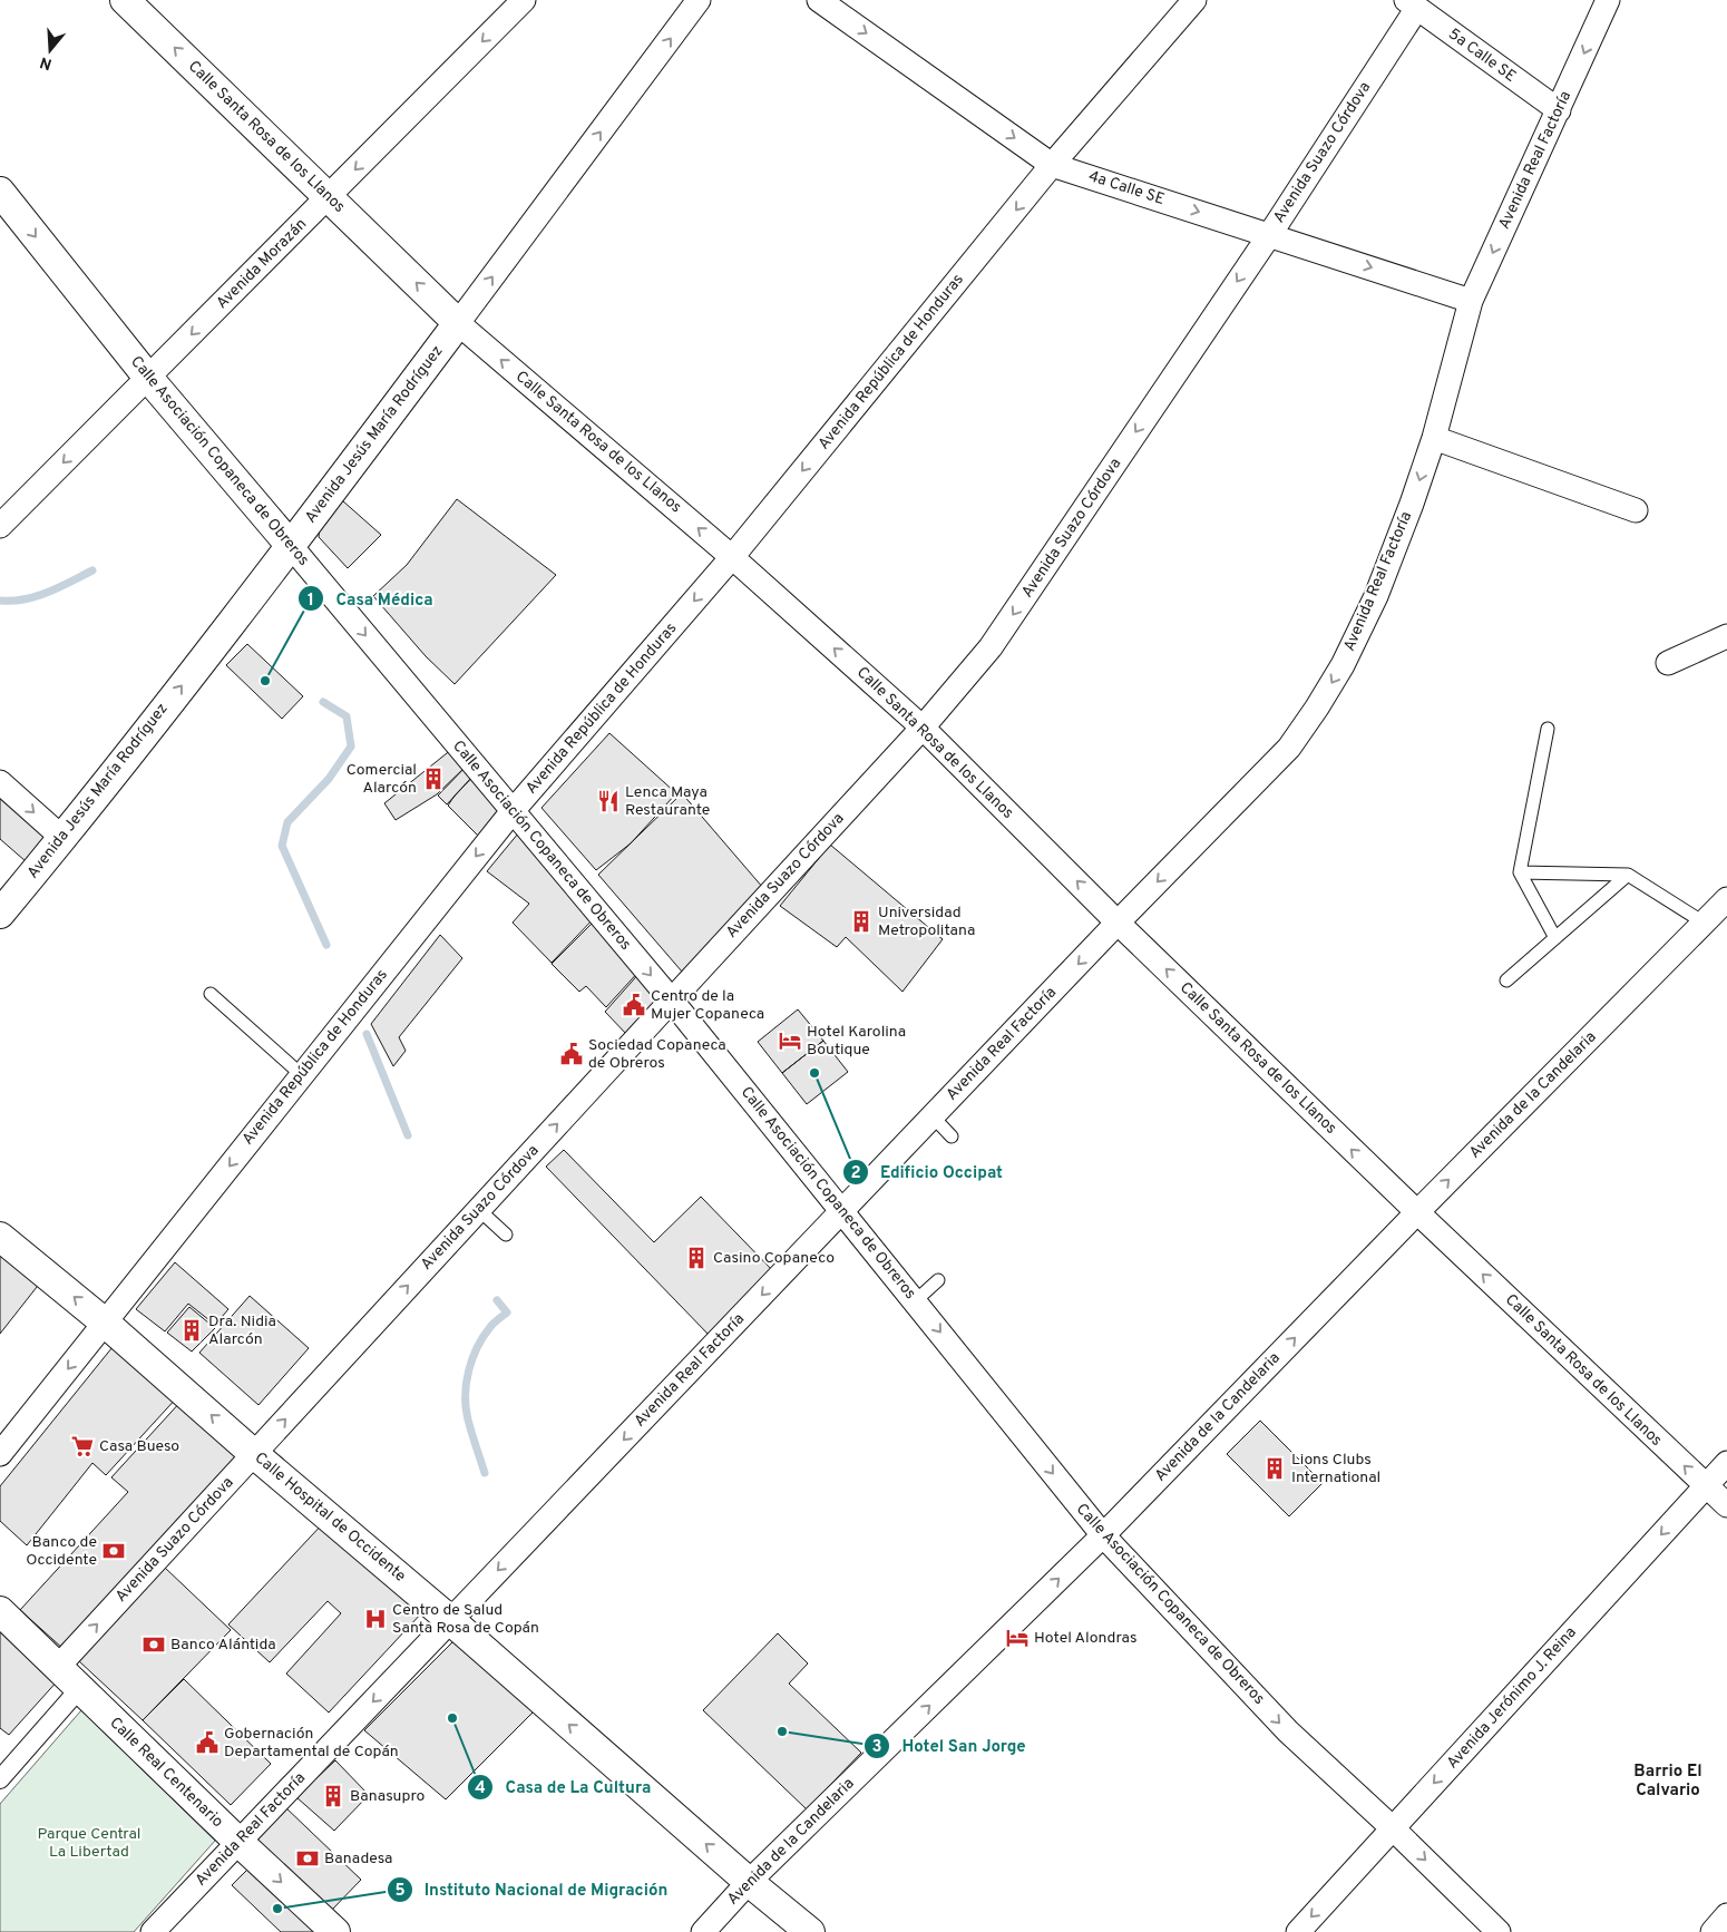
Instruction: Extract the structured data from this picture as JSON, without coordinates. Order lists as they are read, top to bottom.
{
  "streets": {
    "street": [
      "5a Calle SE",
      "Calle Santa Rosa de los Llanos",
      "Avenida Suazo Córdova",
      "Avenida Real Factoría",
      "4a Calle SE",
      "Avenida Morazán",
      "Avenida República de Honduras",
      "Avenida Jesús María Rodríguez",
      "Calle Asociación Copaneca de Obreros",
      "Avenida de la Candelaria",
      "Calle Hospital de Occidente",
      "Avenida Jerónimo J. Reina",
      "Calle Real Centenario"
    ]
  },
  "crossings": [
    ["5a Calle SE", "Avenida Suazo Córdova"],
    ["5a Calle SE", "Avenida Real Factoría"],
    ["Calle Santa Rosa de los Llanos", "Avenida Suazo Córdova"],
    ["Calle Santa Rosa de los Llanos", "Avenida Real Factoría"],
    ["Calle Santa Rosa de los Llanos", "Avenida Morazán"],
    ["Calle Santa Rosa de los Llanos", "Avenida República de Honduras"],
    ["Calle Santa Rosa de los Llanos", "Avenida Jesús María Rodríguez"],
    ["Calle Santa Rosa de los Llanos", "Avenida de la Candelaria"],
    ["Calle Santa Rosa de los Llanos", "Avenida Jerónimo J. Reina"],
    ["Avenida Suazo Córdova", "4a Calle SE"],
    ["Avenida Suazo Córdova", "Calle Asociación Copaneca de Obreros"],
    ["Avenida Suazo Córdova", "Calle Hospital de Occidente"],
    ["Avenida Suazo Córdova", "Calle Real Centenario"],
    ["Avenida Real Factoría", "4a Calle SE"],
    ["Avenida Real Factoría", "Calle Asociación Copaneca de Obreros"],
    ["Avenida Real Factoría", "Calle Hospital de Occidente"],
    ["Avenida Real Factoría", "Calle Real Centenario"],
    ["4a Calle SE", "Avenida República de Honduras"],
    ["Avenida Morazán", "Calle Asociación Copaneca de Obreros"],
    ["Avenida República de Honduras", "Calle Asociación Copaneca de Obreros"],
    ["Avenida República de Honduras", "Calle Hospital de Occidente"],
    ["Avenida Jesús María Rodríguez", "Calle Asociación Copaneca de Obreros"],
    ["Calle Asociación Copaneca de Obreros", "Avenida de la Candelaria"],
    ["Calle Asociación Copaneca de Obreros", "Avenida Jerónimo J. Reina"],
    ["Avenida de la Candelaria", "Calle Hospital de Occidente"]
  ],
  "one_way": [
    "Calle Santa Rosa de los Llanos",
    "Avenida Real Factoría",
    "4a Calle SE",
    "Avenida Morazán",
    "Avenida República de Honduras",
    "Avenida Jesús María Rodríguez",
    "Calle Asociación Copaneca de Obreros",
    "Avenida de la Candelaria",
    "Calle Hospital de Occidente",
    "Avenida Jerónimo J. Reina"
  ],
  "districts": ["Barrio El Calvario"],
  "parks": ["Parque Central La Libertad"],
  "places": {
    "other": [
      "Casa Médica",
      "Edificio Occipat",
      "Casa de La Cultura",
      "Hotel San Jorge",
      "Instituto Nacional de Migración"
    ],
    "building": [
      "Comercial Alarcón",
      "Universidad Metropolitana",
      "Casino Copaneco",
      "Dra. Nidia Alarcón",
      "Lions Clubs International",
      "Banasupro"
    ],
    "restaurant": ["Lenca Maya Restaurante"],
    "public building": ["Centro de la Mujer Copaneca", "Sociedad Copaneca de Obreros", "Gobernación Departamental de Copán"],
    "hotel": ["Hotel Karolina Boutique", "Hotel Alondras"],
    "supermarket": ["Casa Bueso"],
    "bank": ["Banco de Occidente", "Banco Alántida", "Banadesa"],
    "hospital": ["Centro de Salud Santa Rosa de Copán"]
  },
  "north": "bottom"
}
